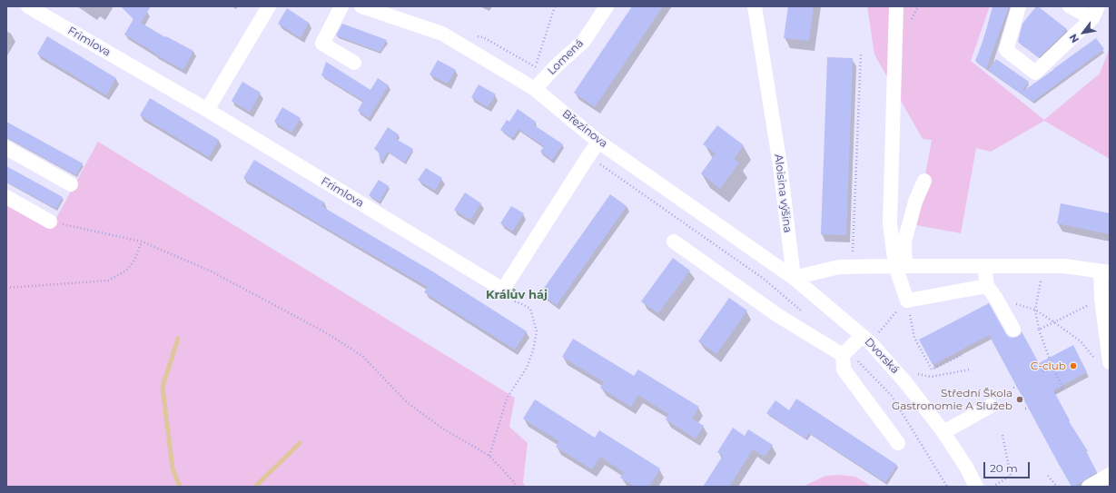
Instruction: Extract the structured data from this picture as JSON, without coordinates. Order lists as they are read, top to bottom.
{
  "streets": {
    "street": [
      "Frimlova",
      "Lomená",
      "Březinova",
      "Aloisina výšina",
      "Dvorská"
    ]
  },
  "crossings": [
    ["Lomená", "Březinova"],
    ["Březinova", "Aloisina výšina"],
    ["Březinova", "Dvorská"],
    ["Aloisina výšina", "Dvorská"]
  ],
  "districts": ["Králův háj"],
  "places": ["C-club", "Střední Škola Gastronomie A Služeb"],
  "scale_bar": "20 m",
  "north": "bottom left"
}
